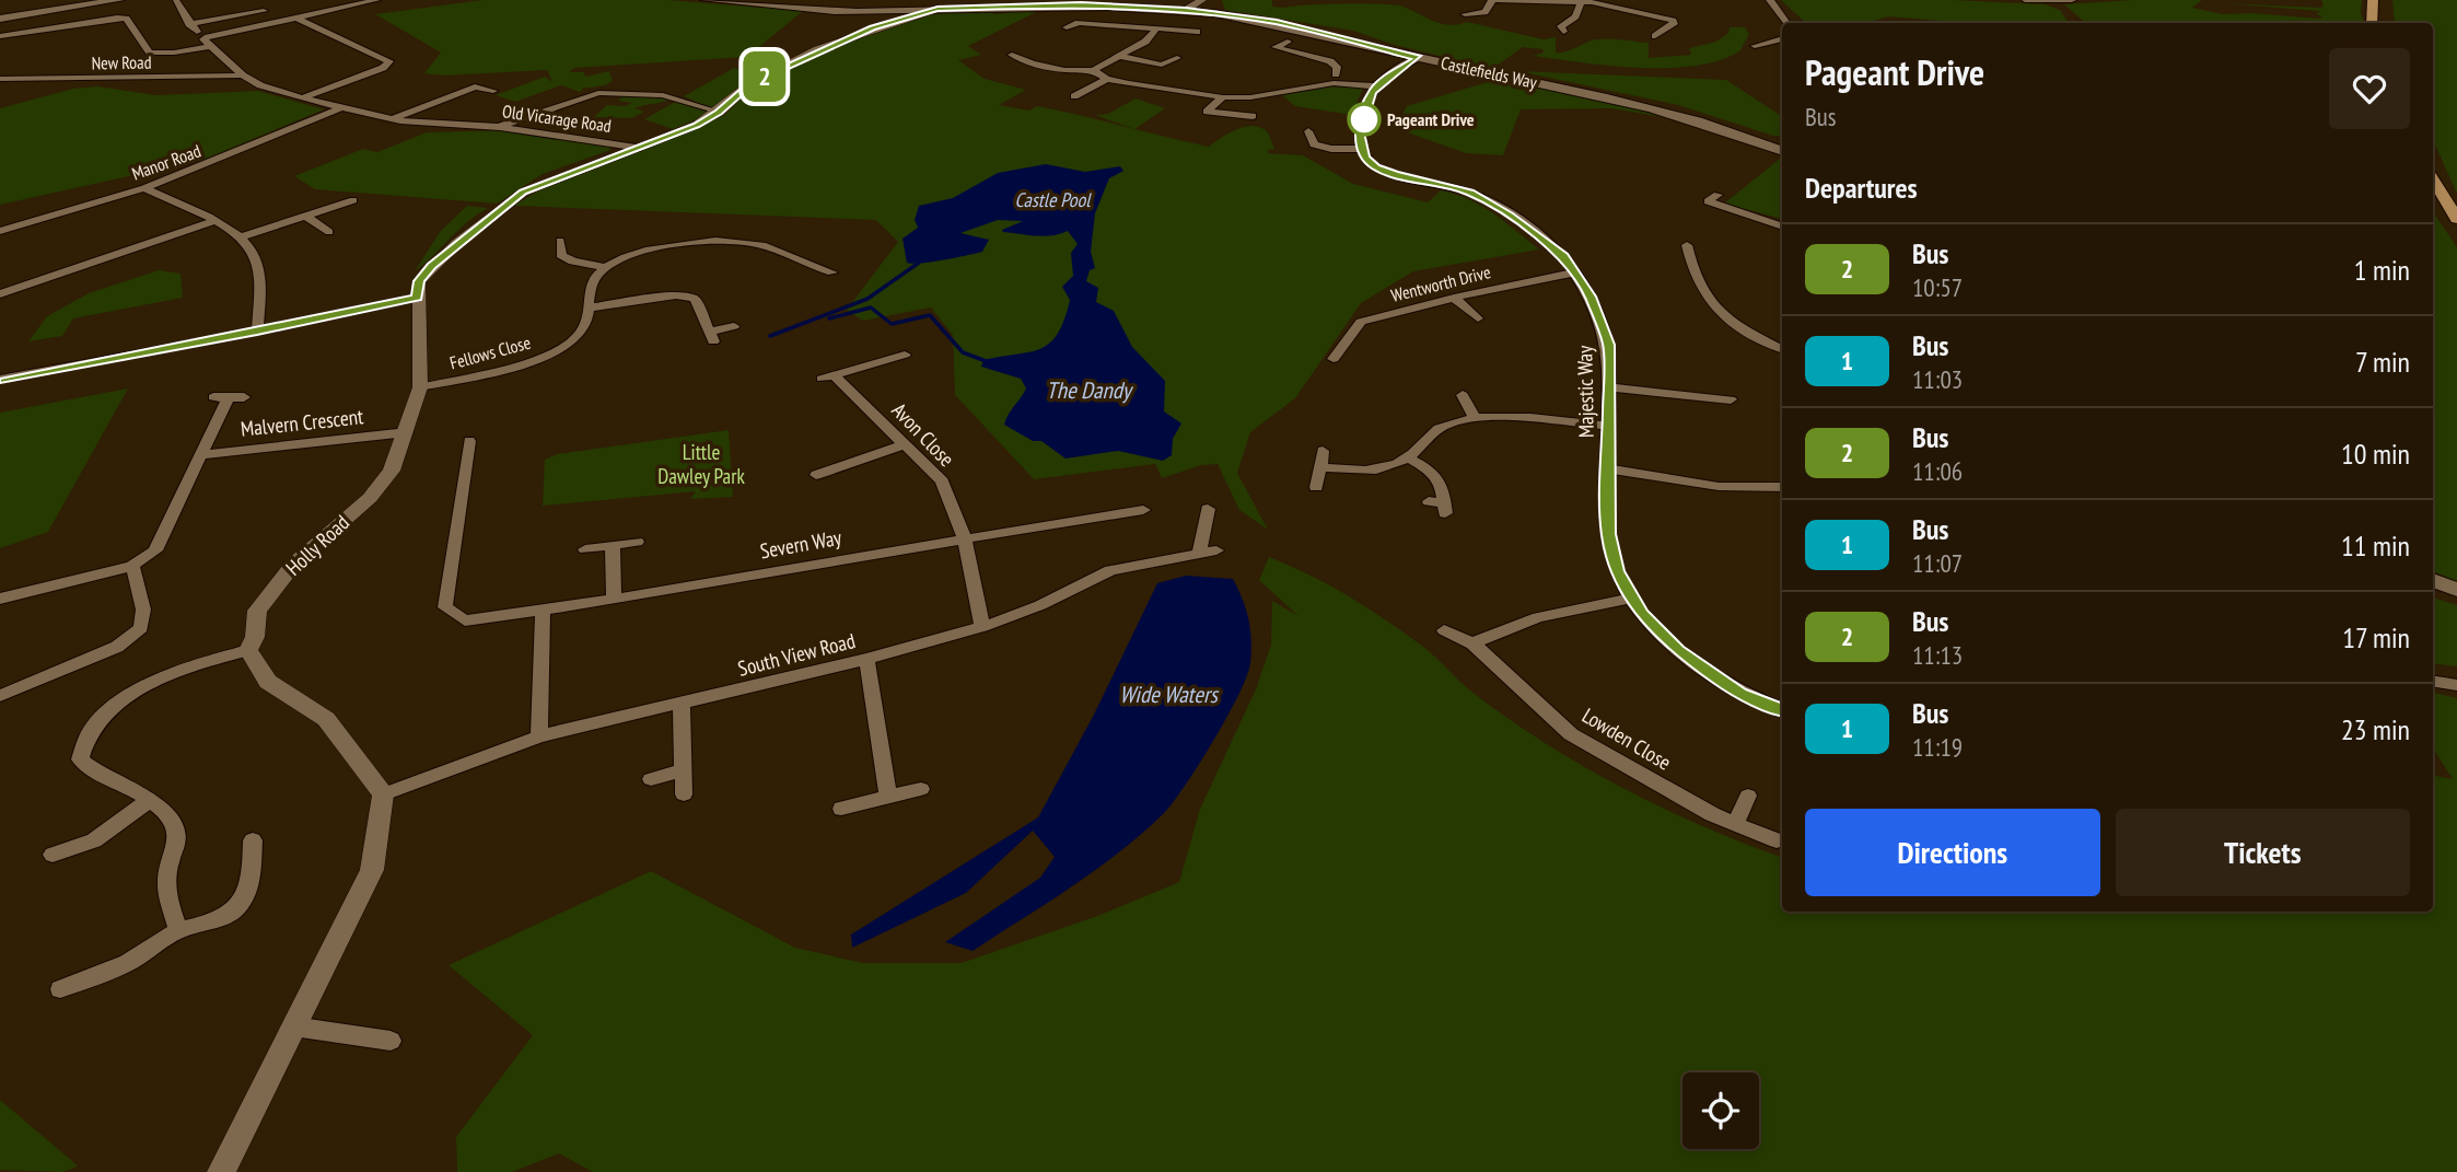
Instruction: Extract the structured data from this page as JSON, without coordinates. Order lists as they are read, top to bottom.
{
  "streets": {
    "main road": ["Castlefields Way"],
    "street": [
      "New Road",
      "Old Vicarage Road",
      "Manor Road",
      "Wentworth Drive",
      "Fellows Close",
      "Majestic Way",
      "Malvern Crescent",
      "Avon Close",
      "Severn Way",
      "Holly Road",
      "South View Road",
      "Lowden Close"
    ]
  },
  "crossings": [
    ["New Road", "Old Vicarage Road"],
    ["Old Vicarage Road", "Manor Road"],
    ["Wentworth Drive", "Majestic Way"],
    ["Fellows Close", "Holly Road"],
    ["Malvern Crescent", "Holly Road"],
    ["Avon Close", "Severn Way"],
    ["Avon Close", "South View Road"]
  ],
  "water": ["Castle Pool", "The Dandy", "Wide Waters"],
  "parks": ["Little Dawley Park"],
  "places": ["Pageant Drive"],
  "lines": ["bus line 2"],
  "page": {
    "on_map": "2",
    "heading": [
      ["Pageant Drive", "Bus"],
      "Departures"
    ],
    "list": [
      {
        "mark": "2",
        "name": "Bus",
        "note": "10:57",
        "value": "1 min"
      },
      {
        "mark": "1",
        "name": "Bus",
        "note": "11:03",
        "value": "7 min"
      },
      {
        "mark": "2",
        "name": "Bus",
        "note": "11:06",
        "value": "10 min"
      },
      {
        "mark": "1",
        "name": "Bus",
        "note": "11:07",
        "value": "11 min"
      },
      {
        "mark": "2",
        "name": "Bus",
        "note": "11:13",
        "value": "17 min"
      },
      {
        "mark": "1",
        "name": "Bus",
        "note": "11:19",
        "value": "23 min"
      }
    ],
    "buttons": ["Directions", "Tickets"]
  }
}
